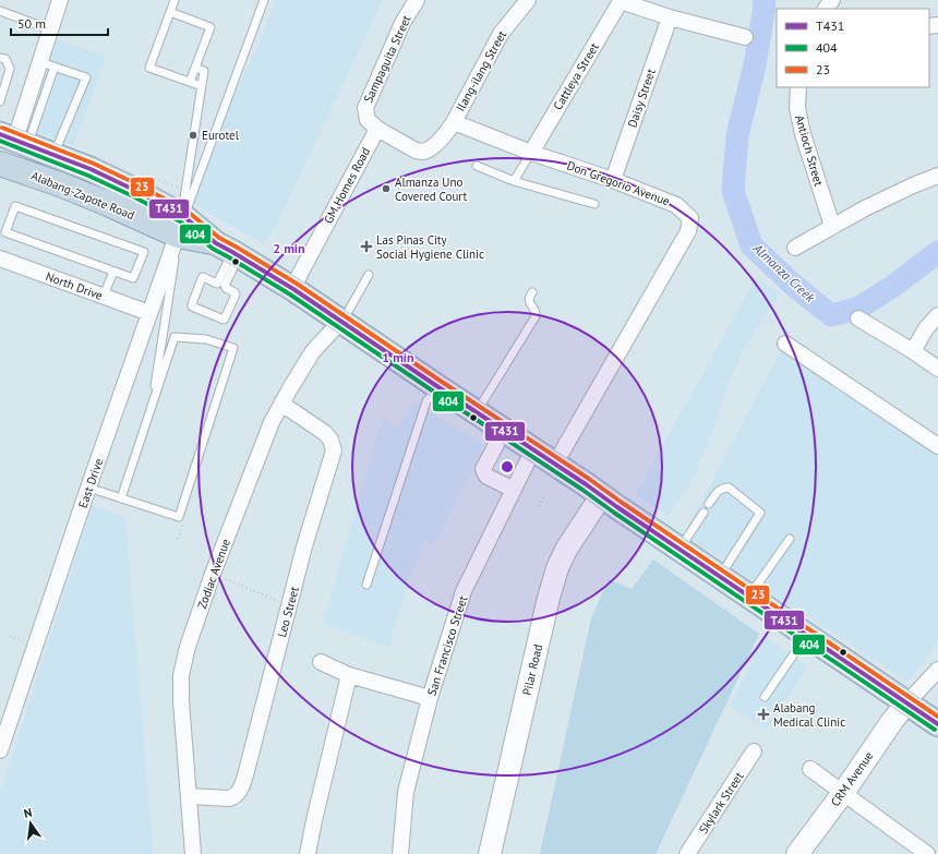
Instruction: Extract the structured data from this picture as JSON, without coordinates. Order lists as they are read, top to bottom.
{
  "streets": {
    "highway": ["Alabang-Zapote Road"],
    "street": [
      "Sampaguita Street",
      "Ilang-ilang Street",
      "Cattleya Street",
      "Daisy Street",
      "Antioch Street",
      "Don Gregorio Avenue",
      "GM Homes Road",
      "North Drive",
      "East Drive",
      "Zodiac Avenue",
      "Leo Street",
      "San Francisco Street",
      "Pilar Road",
      "CRM Avenue",
      "Skylark Street"
    ]
  },
  "crossings": [
    ["Sampaguita Street", "GM Homes Road"],
    ["Ilang-ilang Street", "Don Gregorio Avenue"],
    ["Cattleya Street", "Don Gregorio Avenue"],
    ["Daisy Street", "Don Gregorio Avenue"],
    ["Don Gregorio Avenue", "Alabang-Zapote Road"],
    ["GM Homes Road", "Alabang-Zapote Road"],
    ["Alabang-Zapote Road", "East Drive"],
    ["Alabang-Zapote Road", "Zodiac Avenue"],
    ["Alabang-Zapote Road", "San Francisco Street"],
    ["Alabang-Zapote Road", "Pilar Road"],
    ["Alabang-Zapote Road", "CRM Avenue"],
    ["North Drive", "East Drive"],
    ["Zodiac Avenue", "Leo Street"]
  ],
  "water": ["Almanza Creek"],
  "places": {
    "other": ["Eurotel", "Almanza Uno Covered Court"],
    "health": ["Las Pinas City Social Hygiene Clinic", "Alabang Medical Clinic"]
  },
  "lines": ["transit line 23", "transit line T431", "transit line 404"],
  "legend": ["T431", "404", "23"],
  "scale_bar": "50 m",
  "north": "top",
  "rings": ["2 min", "1 min"]
}
